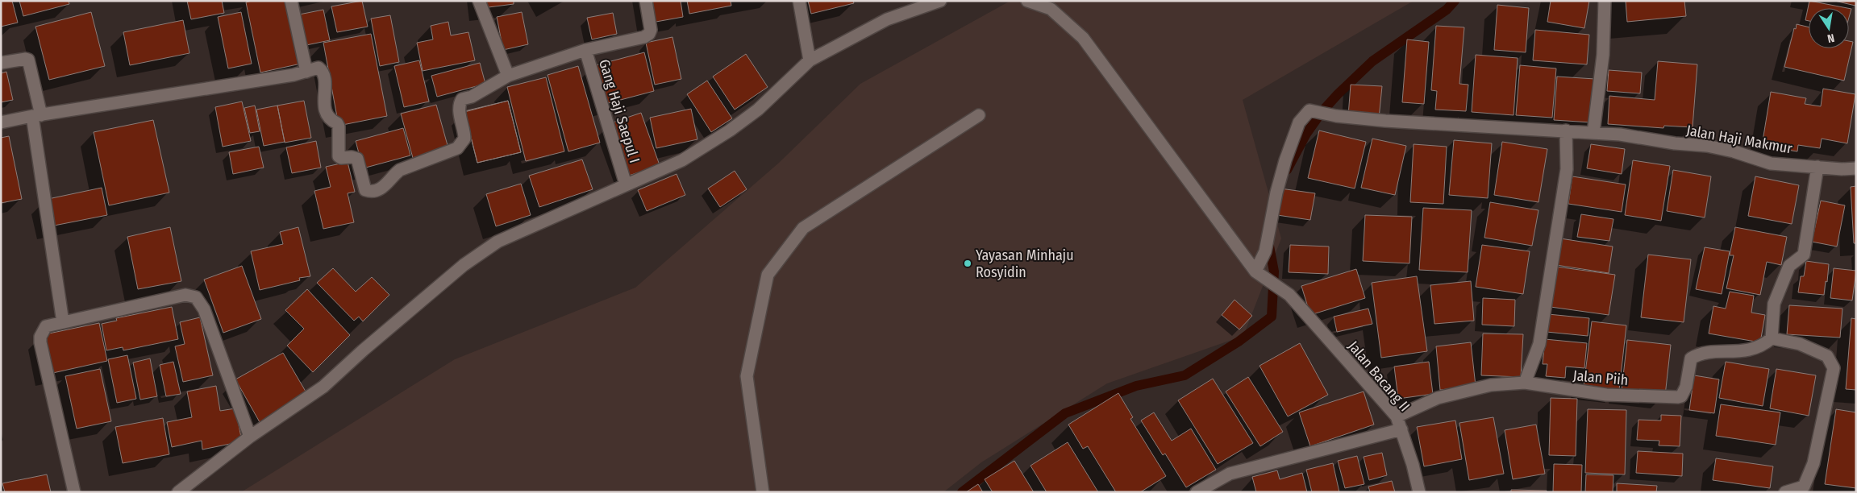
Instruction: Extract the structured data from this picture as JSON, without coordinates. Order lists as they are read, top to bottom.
{
  "streets": {
    "street": [
      "Gang Haji Saepul I",
      "Jalan Haji Makmur",
      "Jalan Bacang II",
      "Jalan Piih"
    ]
  },
  "crossings": [
    ["Jalan Haji Makmur", "Jalan Bacang II"],
    ["Jalan Bacang II", "Jalan Piih"]
  ],
  "places": ["Yayasan Minhaju Rosyidin"],
  "north": "bottom"
}
